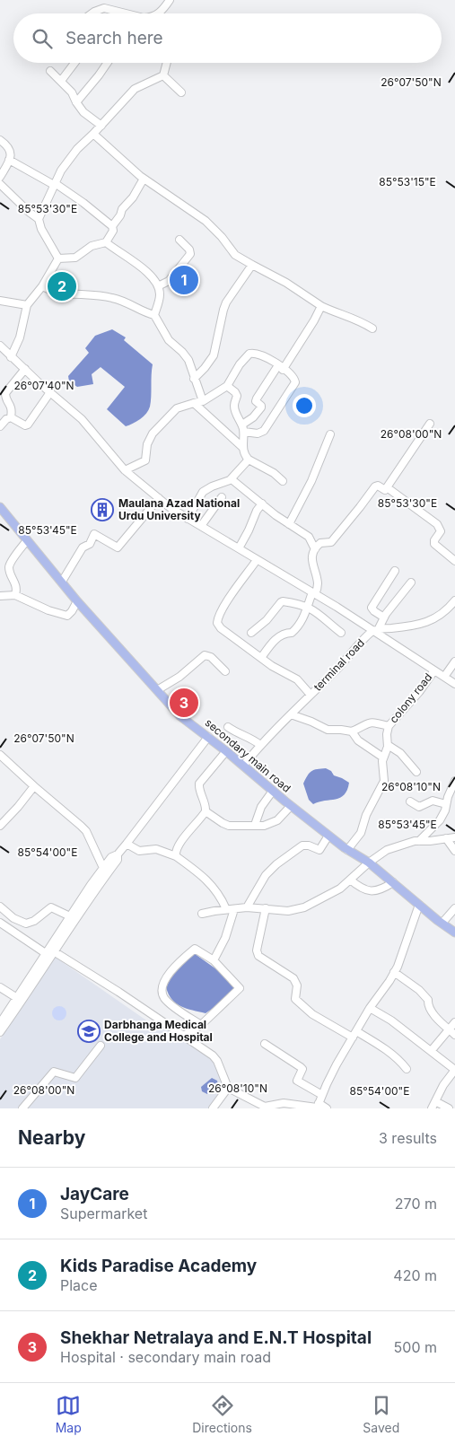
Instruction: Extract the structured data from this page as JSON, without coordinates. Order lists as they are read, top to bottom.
{
  "streets": {
    "main road": ["secondary main road"],
    "street": ["terminal road", "colony road"]
  },
  "crossings": [
    ["terminal road", "secondary main road"],
    ["colony road", "secondary main road"]
  ],
  "places": {
    "building": ["Maulana Azad National Urdu University"],
    "school or university": ["Darbhanga Medical College and Hospital"]
  },
  "page": {
    "search": "Search here",
    "pins": ["1", "2", "3"],
    "heading": ["Nearby", "3 results"],
    "list": [
      {
        "mark": "1",
        "name": "JayCare",
        "note": "Supermarket",
        "value": "270 m"
      },
      {
        "mark": "2",
        "name": "Kids Paradise Academy",
        "note": "Place",
        "value": "420 m"
      },
      {
        "mark": "3",
        "name": "Shekhar Netralaya and E.N.T Hospital",
        "note": "Hospital · secondary main road",
        "value": "500 m"
      }
    ],
    "nav": ["Map", "Directions", "Saved"]
  },
  "coordinates": [
    "26°07'50\"N",
    "85°53'15\"E",
    "85°53'30\"E",
    "26°07'40\"N",
    "26°08'00\"N",
    "85°53'45\"E",
    "26°08'10\"N",
    "85°54'00\"E"
  ]
}
